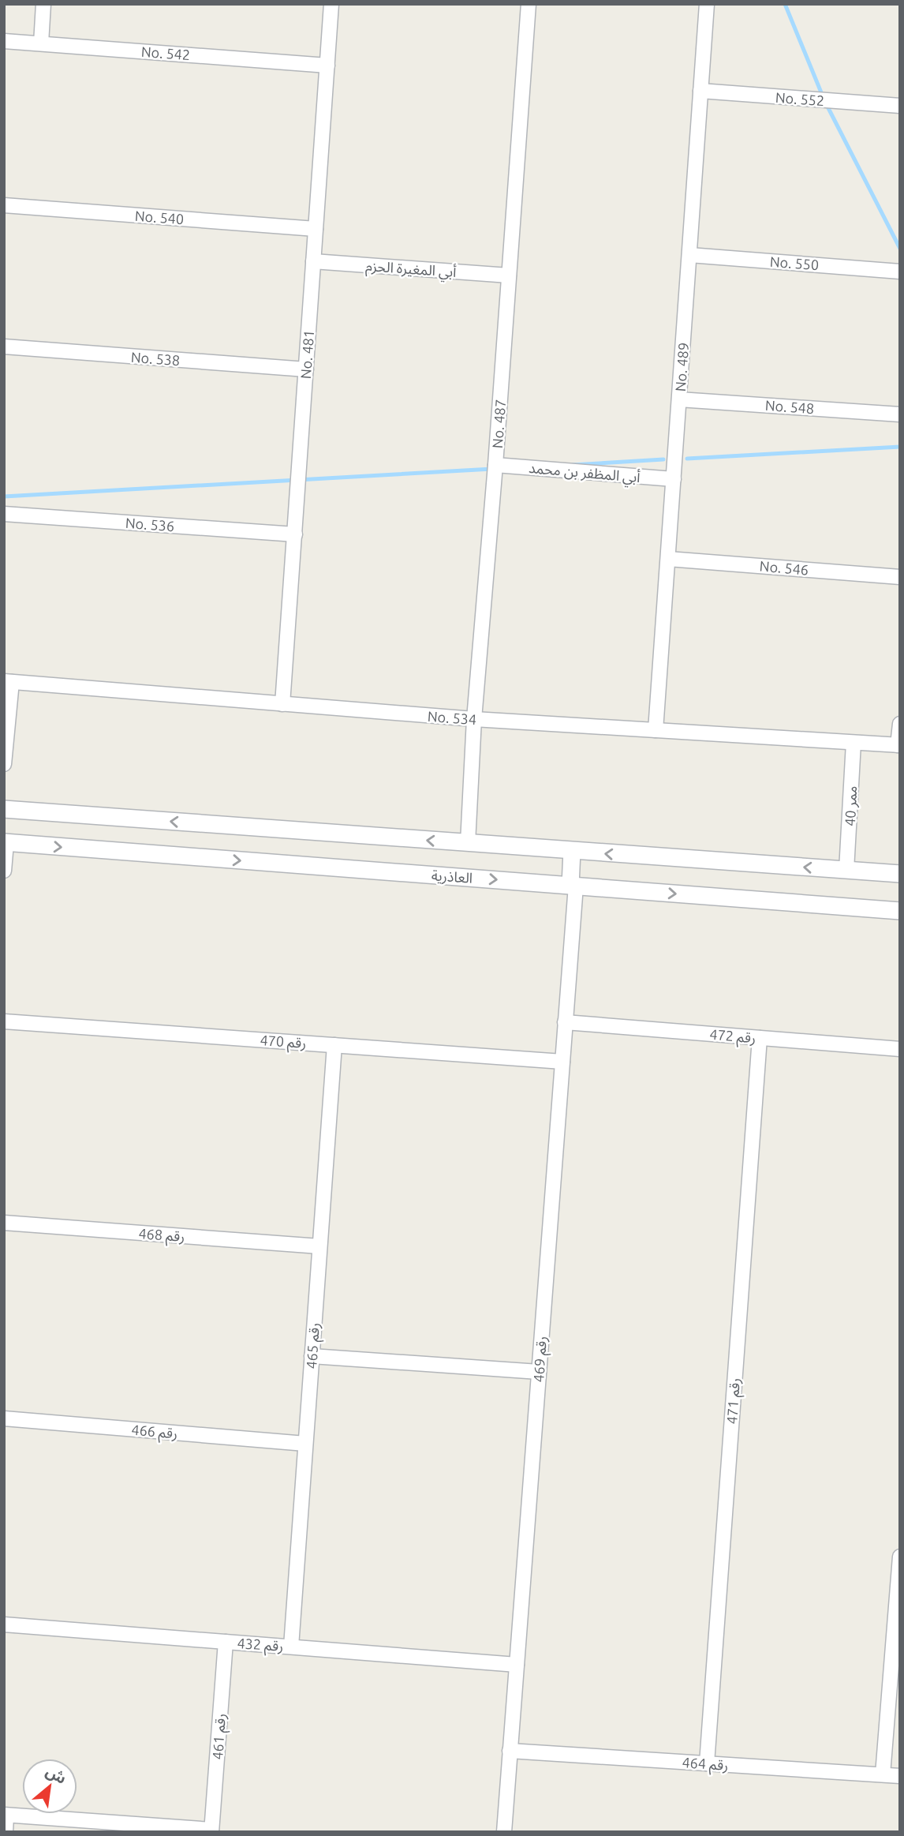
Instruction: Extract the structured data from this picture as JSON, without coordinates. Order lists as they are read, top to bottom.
{
  "streets": {
    "street": [
      "No. 542",
      "No. 552",
      "No. 540",
      "No. 550",
      "أبي المغيرة الحزم",
      "No. 481",
      "No. 538",
      "No. 489",
      "No. 548",
      "No. 487",
      "أبي المظفر بن محمد",
      "No. 536",
      "No. 546",
      "No. 534",
      "ممر 40",
      "العاذرية",
      "رقم 472",
      "رقم 470",
      "رقم 468",
      "رقم 465",
      "رقم 469",
      "رقم 471",
      "رقم 466",
      "رقم 432",
      "رقم 461",
      "رقم 464"
    ]
  },
  "crossings": [
    ["No. 542", "No. 481"],
    ["No. 552", "No. 489"],
    ["No. 540", "No. 481"],
    ["No. 550", "No. 489"],
    ["أبي المغيرة الحزم", "No. 481"],
    ["أبي المغيرة الحزم", "No. 487"],
    ["No. 481", "No. 538"],
    ["No. 481", "No. 536"],
    ["No. 481", "No. 534"],
    ["No. 489", "No. 548"],
    ["No. 489", "أبي المظفر بن محمد"],
    ["No. 489", "No. 546"],
    ["No. 489", "No. 534"],
    ["No. 487", "أبي المظفر بن محمد"],
    ["No. 487", "No. 534"],
    ["No. 534", "ممر 40"],
    ["العاذرية", "رقم 469"],
    ["رقم 472", "رقم 469"],
    ["رقم 472", "رقم 471"],
    ["رقم 470", "رقم 465"],
    ["رقم 470", "رقم 469"],
    ["رقم 468", "رقم 465"],
    ["رقم 465", "رقم 466"],
    ["رقم 465", "رقم 432"],
    ["رقم 469", "رقم 432"],
    ["رقم 469", "رقم 464"],
    ["رقم 471", "رقم 464"],
    ["رقم 432", "رقم 461"]
  ],
  "north": "top right"
}
